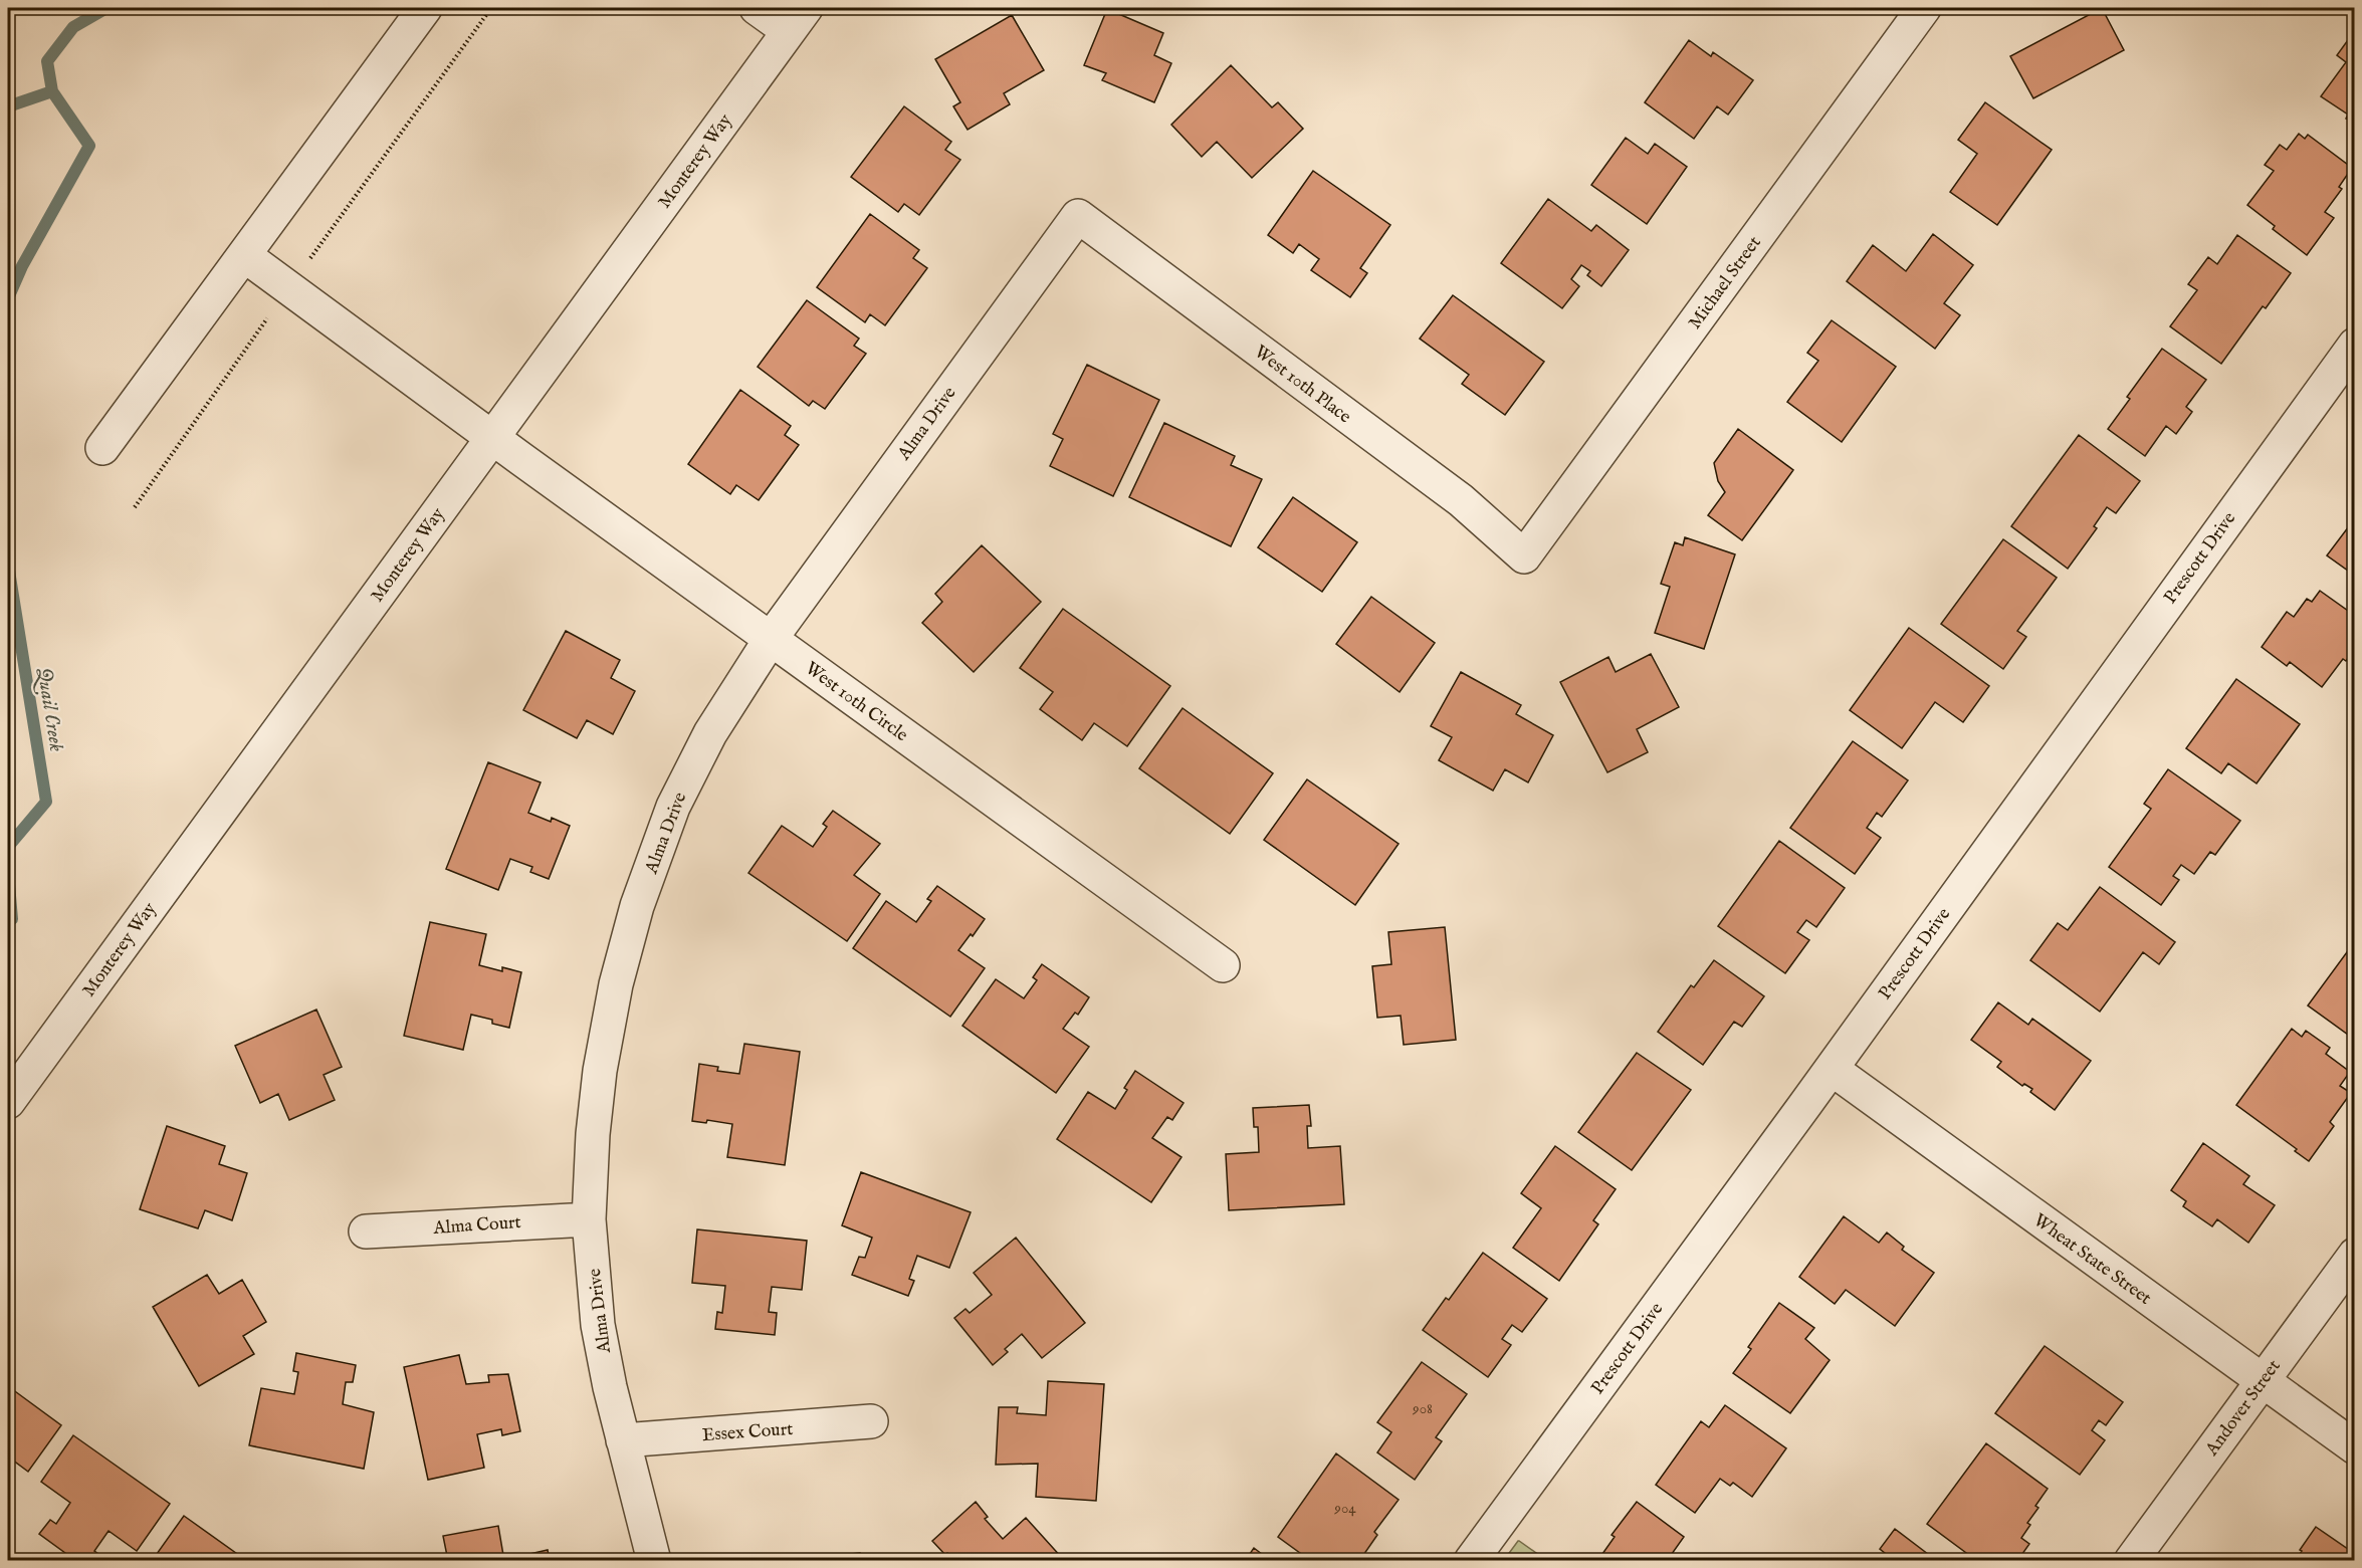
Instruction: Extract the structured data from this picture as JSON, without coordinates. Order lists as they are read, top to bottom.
{
  "streets": {
    "street": [
      "Monterey Way",
      "Michael Street",
      "West 10th Place",
      "Alma Drive",
      "Prescott Drive",
      "West 10th Circle",
      "Alma Court",
      "Wheat State Street",
      "Andover Street",
      "Essex Court"
    ]
  },
  "crossings": [
    ["Monterey Way", "West 10th Circle"],
    ["Michael Street", "West 10th Place"],
    ["West 10th Place", "Alma Drive"],
    ["Alma Drive", "West 10th Circle"],
    ["Alma Drive", "Alma Court"],
    ["Alma Drive", "Essex Court"],
    ["Prescott Drive", "Wheat State Street"],
    ["Wheat State Street", "Andover Street"]
  ],
  "water": ["Quail Creek"],
  "house_numbers": ["908", "904"]
}
